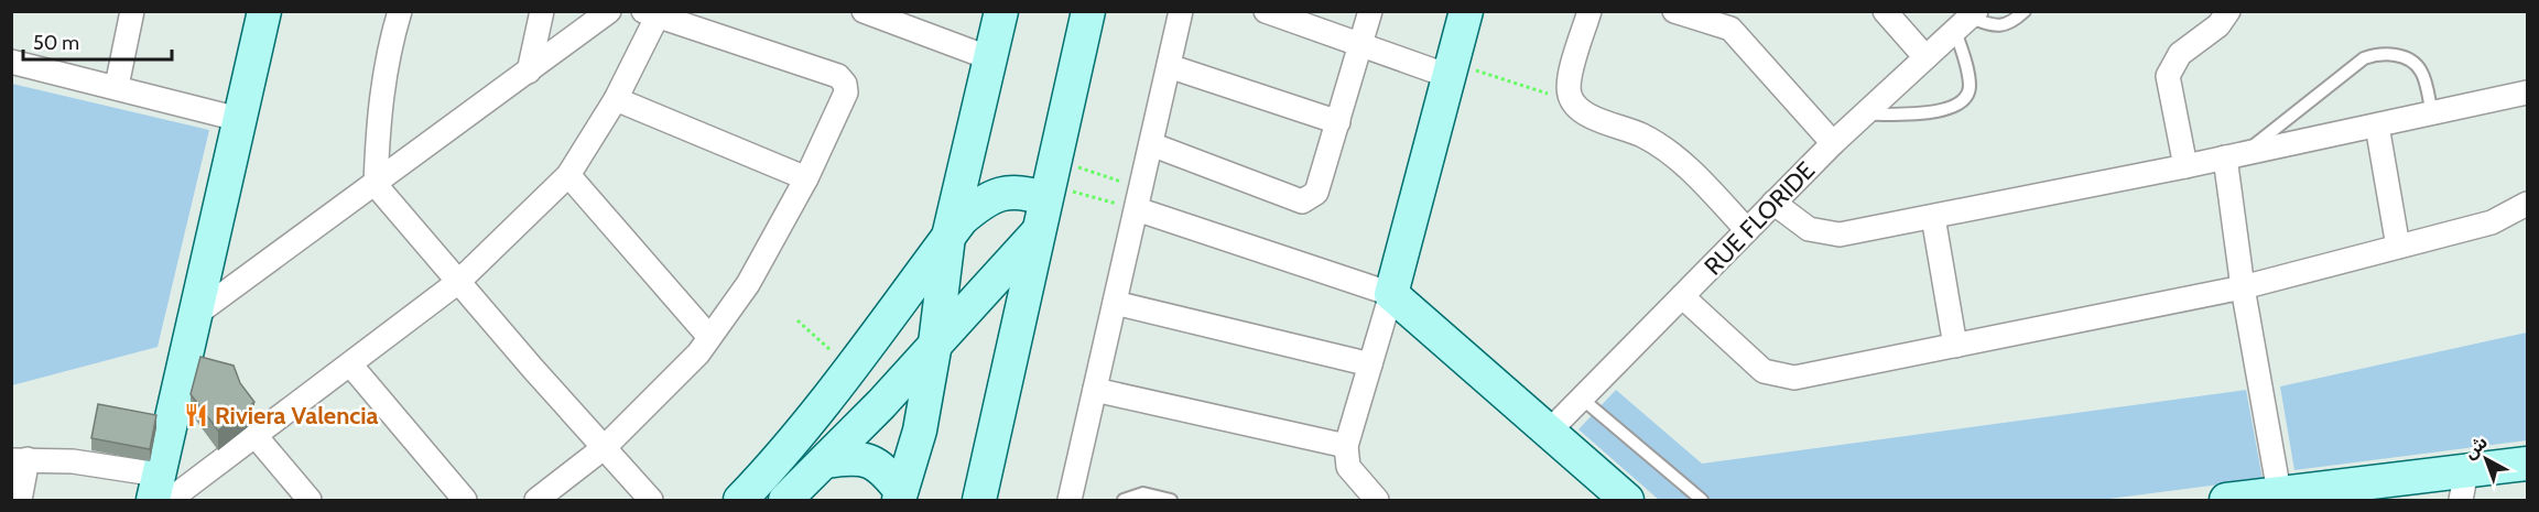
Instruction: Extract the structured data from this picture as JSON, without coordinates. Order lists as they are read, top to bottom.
{
  "streets": {
    "street": ["RUE FLORIDE"]
  },
  "places": {
    "restaurant": ["Riviera Valencia"]
  },
  "scale_bar": "50 m",
  "north": "top left"
}
